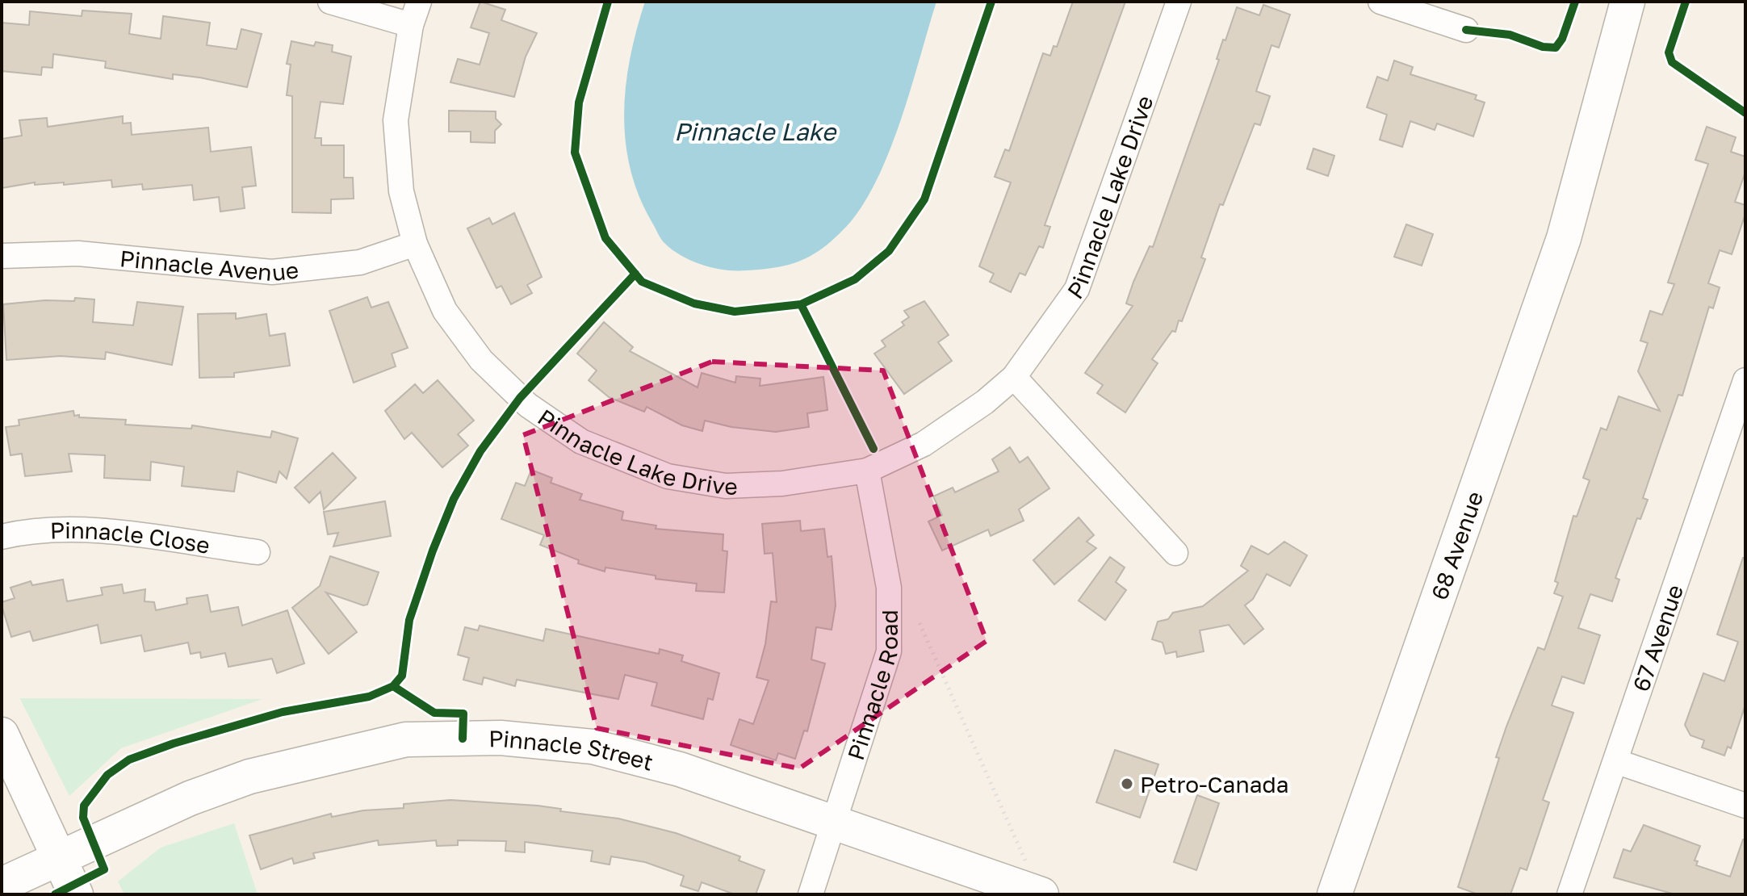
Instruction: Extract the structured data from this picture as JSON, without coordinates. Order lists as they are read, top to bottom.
{
  "streets": {
    "street": [
      "Pinnacle Lake Drive",
      "Pinnacle Avenue",
      "Pinnacle Close",
      "68 Avenue",
      "67 Avenue",
      "Pinnacle Road",
      "Pinnacle Street"
    ]
  },
  "crossings": [
    ["Pinnacle Lake Drive", "Pinnacle Avenue"],
    ["Pinnacle Lake Drive", "Pinnacle Road"],
    ["Pinnacle Road", "Pinnacle Street"]
  ],
  "water": ["Pinnacle Lake"],
  "places": ["Petro-Canada"]
}
